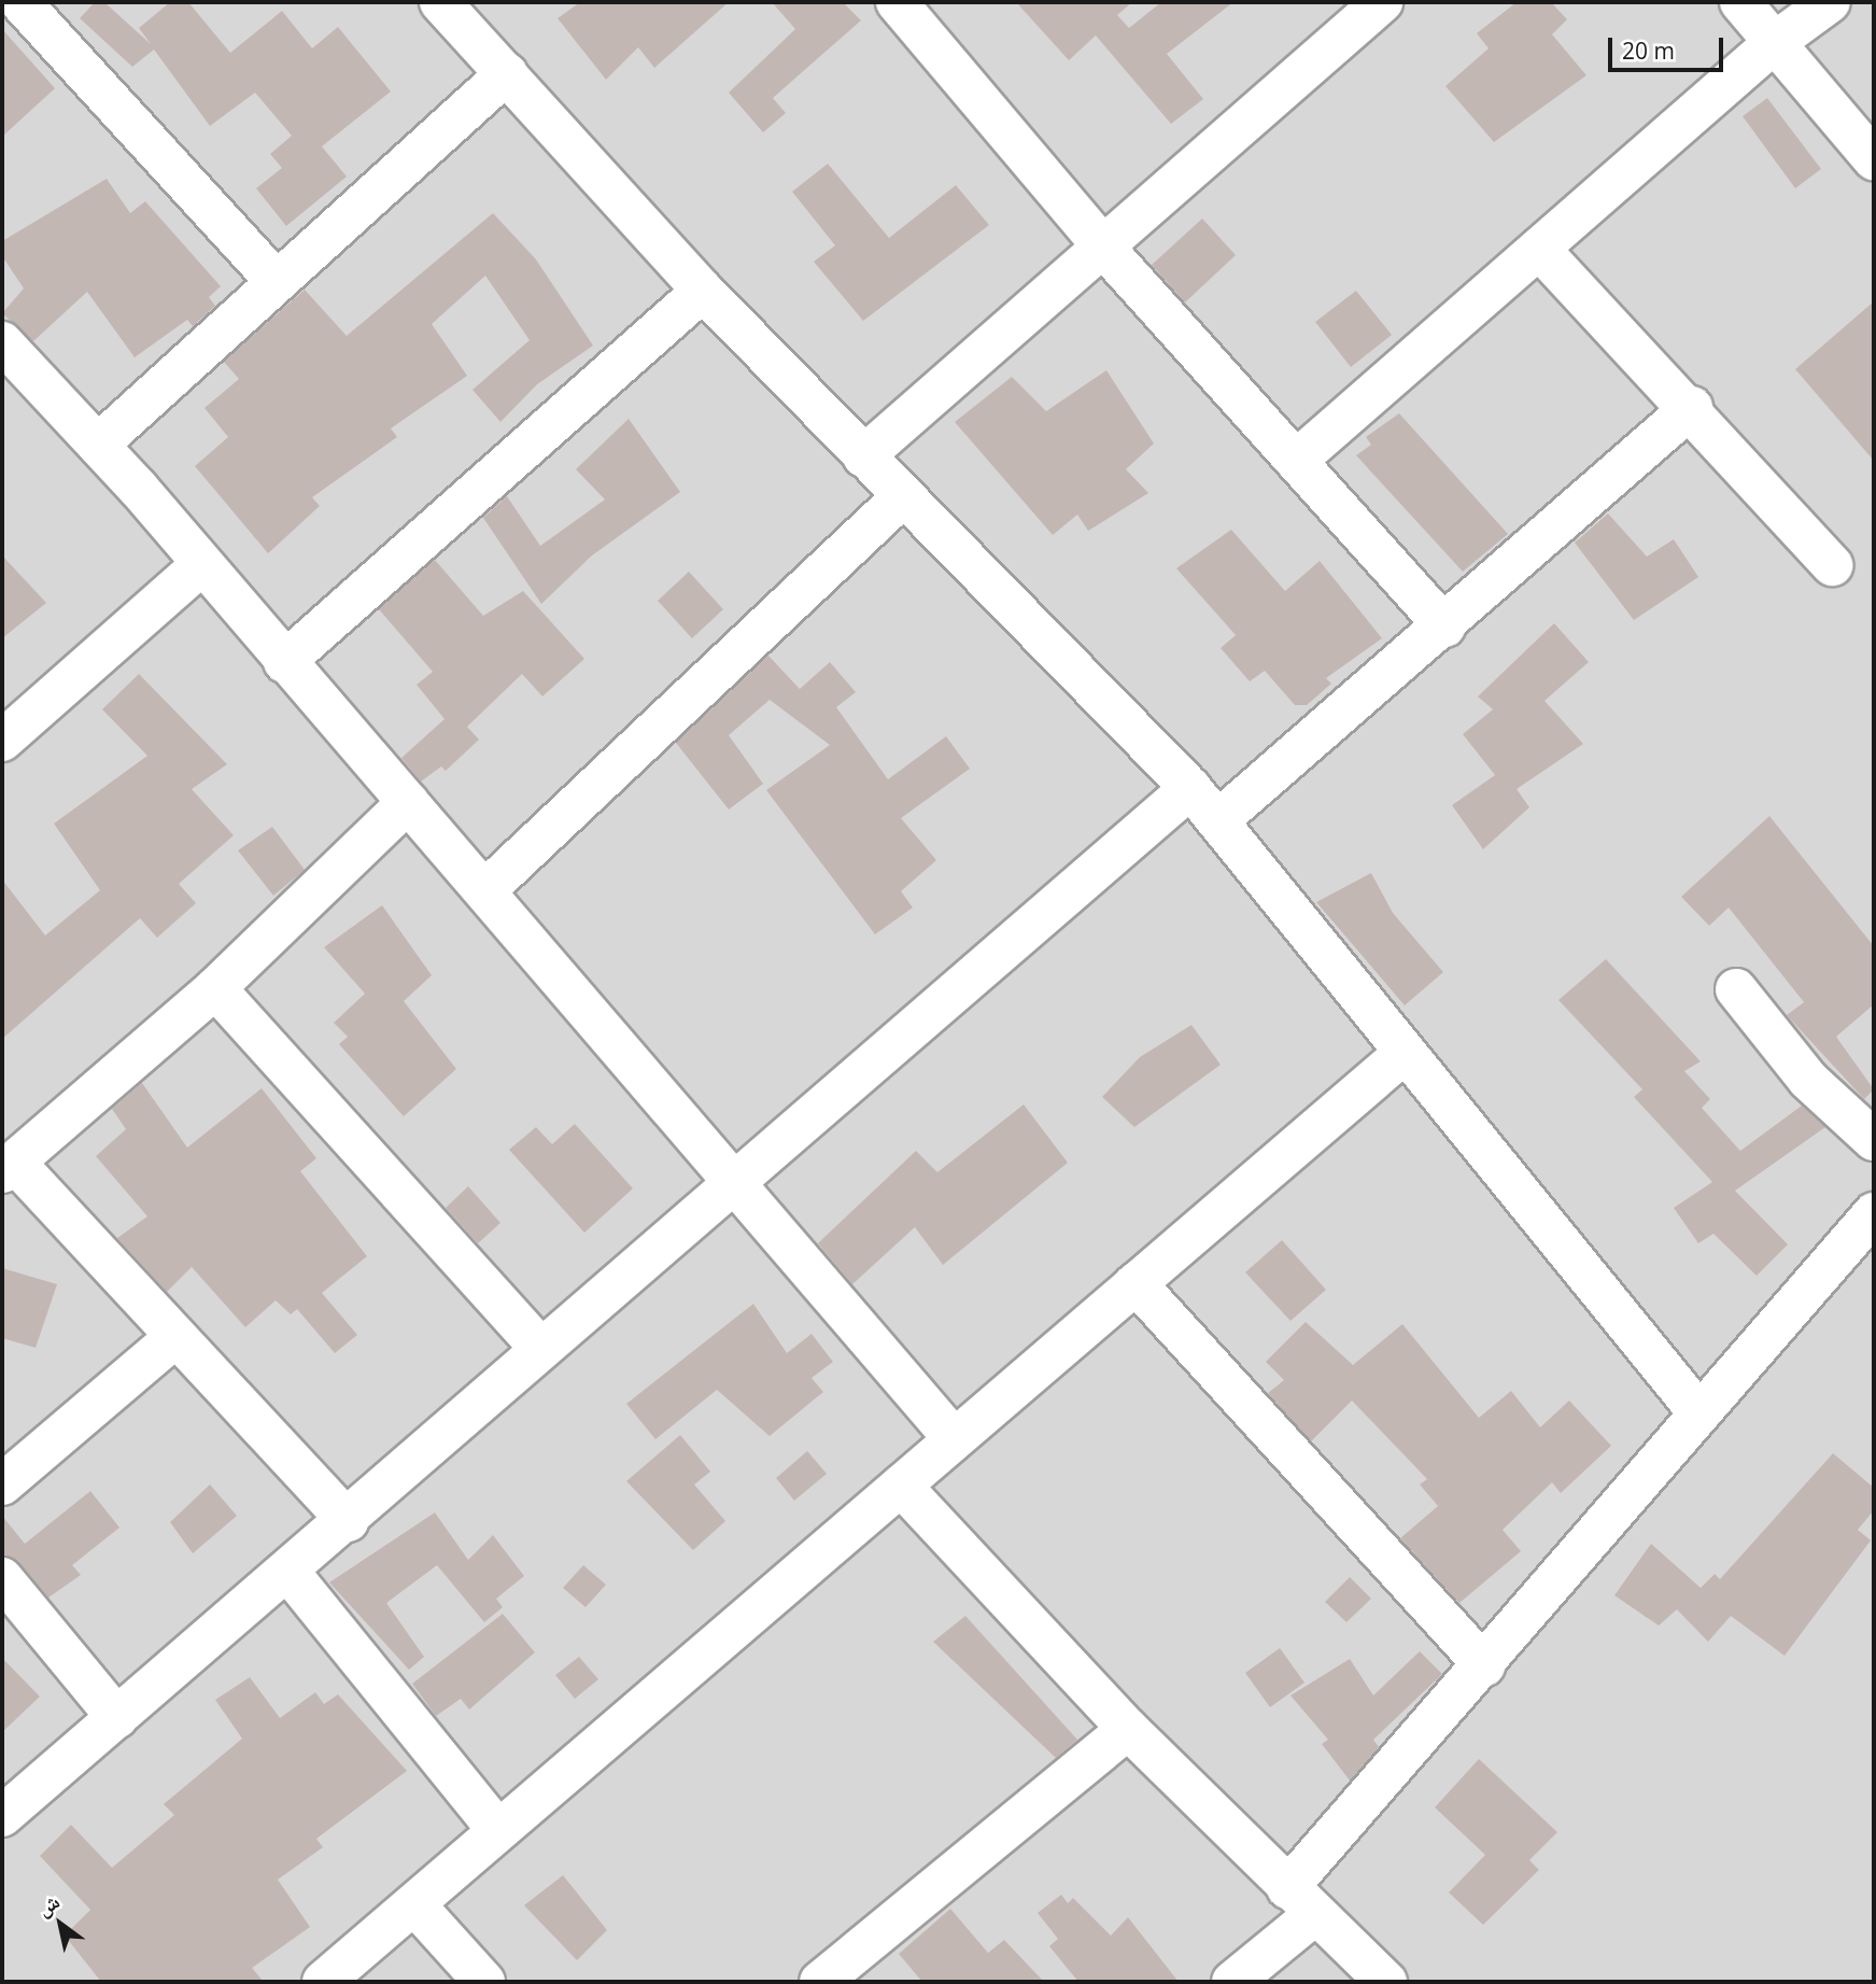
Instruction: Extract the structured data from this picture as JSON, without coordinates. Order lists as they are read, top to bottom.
{
  "scale_bar": "20 m",
  "north": "top left"
}
